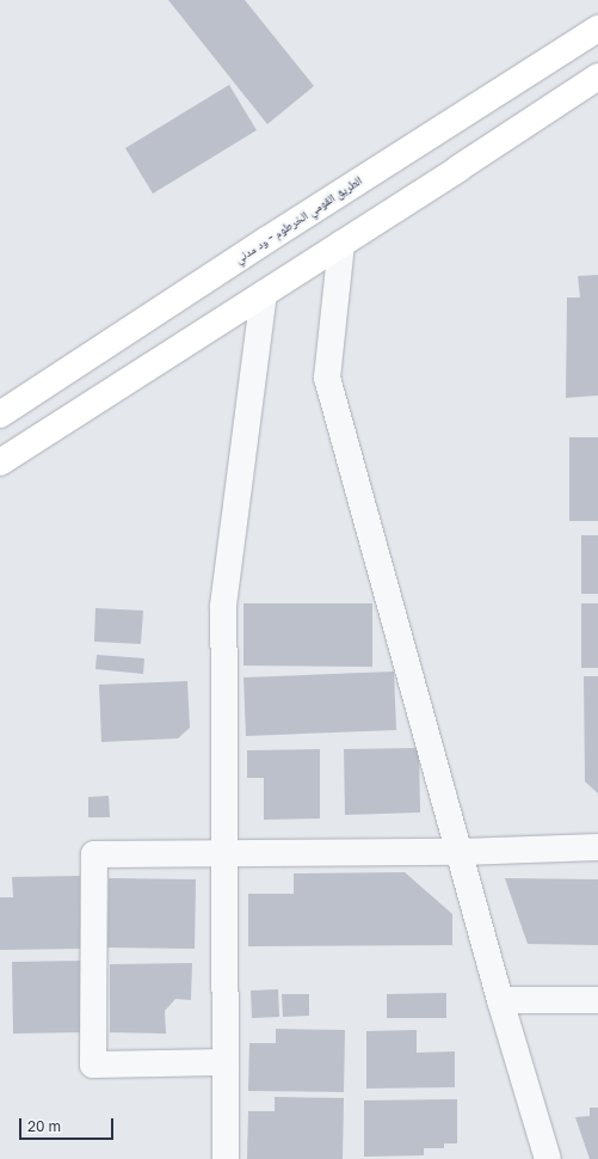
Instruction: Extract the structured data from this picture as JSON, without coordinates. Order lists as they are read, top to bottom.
{
  "streets": {
    "highway": ["الطريق القومي الخرطوم - ود مدني"]
  },
  "scale_bar": "20 m"
}
